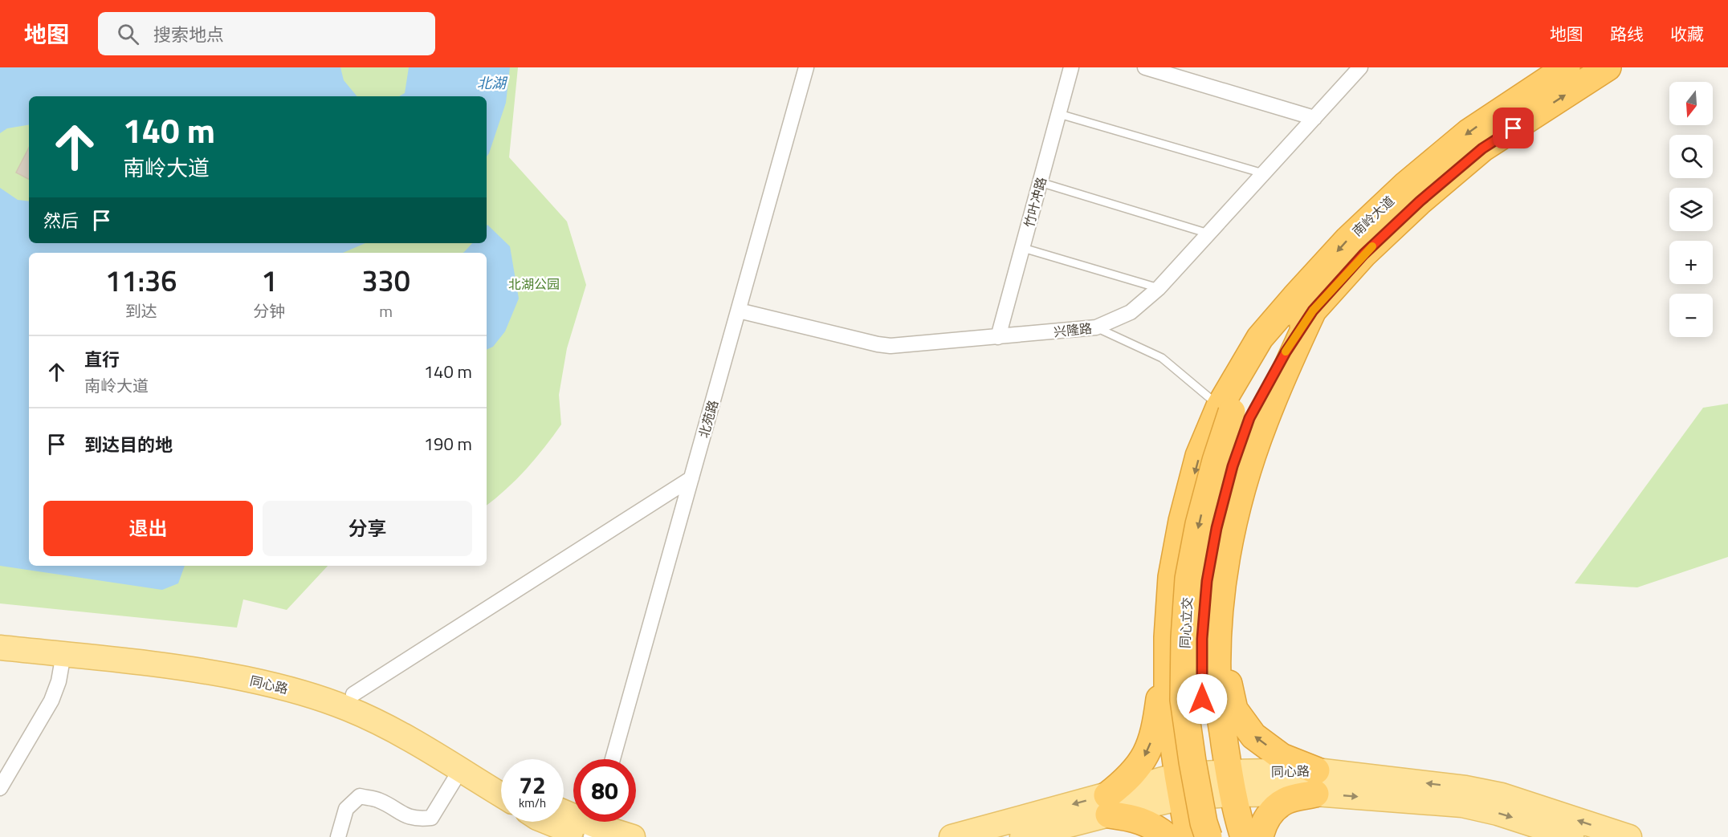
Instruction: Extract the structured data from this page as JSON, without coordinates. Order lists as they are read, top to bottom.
{
  "streets": {
    "highway": ["南岭大道", "同心立交"],
    "main road": ["同心路"],
    "street": ["竹叶冲路", "兴隆路", "北苑路"]
  },
  "crossings": [
    ["竹叶冲路", "兴隆路"],
    ["南岭大道", "同心立交"],
    ["兴隆路", "北苑路"]
  ],
  "water": ["北湖"],
  "parks": ["北湖公园"],
  "north": "bottom",
  "page": {
    "header": "地图",
    "search": "搜索地点",
    "nav": ["地图", "路线", "收藏"],
    "map_buttons": ["+", "−"],
    "turn": ["140 m", "南岭大道"],
    "then": "然后",
    "eta": [
      "11:36",
      "到达",
      "1",
      "分钟",
      "330",
      "m"
    ],
    "list": [
      {
        "name": "直行",
        "note": "南岭大道",
        "value": "140 m"
      },
      {
        "name": "到达目的地",
        "value": "190 m"
      }
    ],
    "buttons": ["退出", "分享"],
    "speed": "72 km/h",
    "limit": "80"
  }
}
